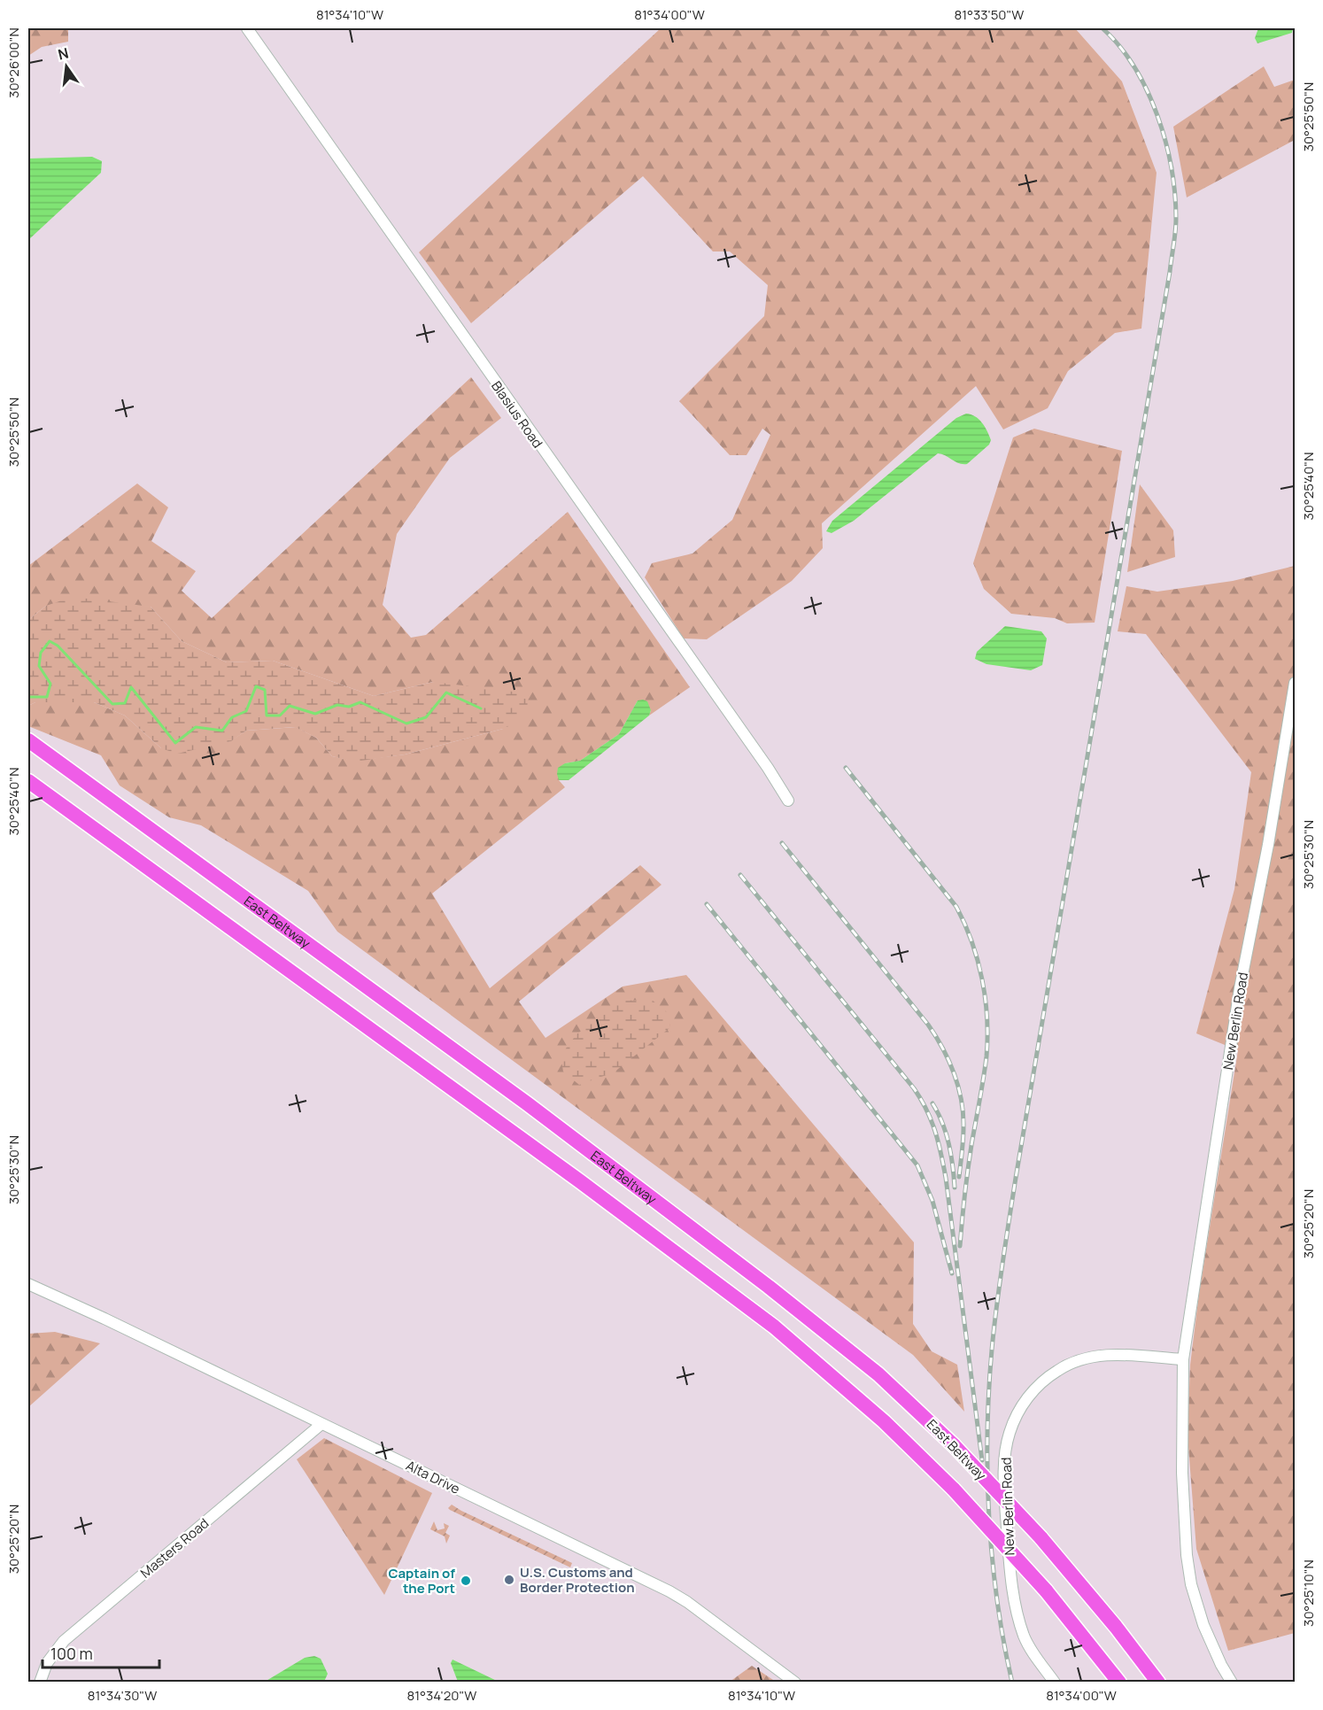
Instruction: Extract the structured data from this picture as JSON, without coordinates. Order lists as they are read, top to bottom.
{
  "streets": {
    "highway": ["East Beltway"],
    "street": [
      "Blasius Road",
      "New Berlin Road",
      "Alta Drive",
      "Masters Road"
    ]
  },
  "crossings": [
    ["Alta Drive", "Masters Road"]
  ],
  "places": ["U.S. Customs and Border Protection", "Captain of the Port"],
  "scale_bar": "100 m",
  "north": "top",
  "coordinates": [
    "81°34'10\"W",
    "81°34'00\"W",
    "81°33'50\"W",
    "30°26'00\"N",
    "30°25'50\"N",
    "30°25'40\"N",
    "30°25'30\"N",
    "30°25'20\"N",
    "30°25'10\"N",
    "81°34'30\"W",
    "81°34'20\"W"
  ]
}
